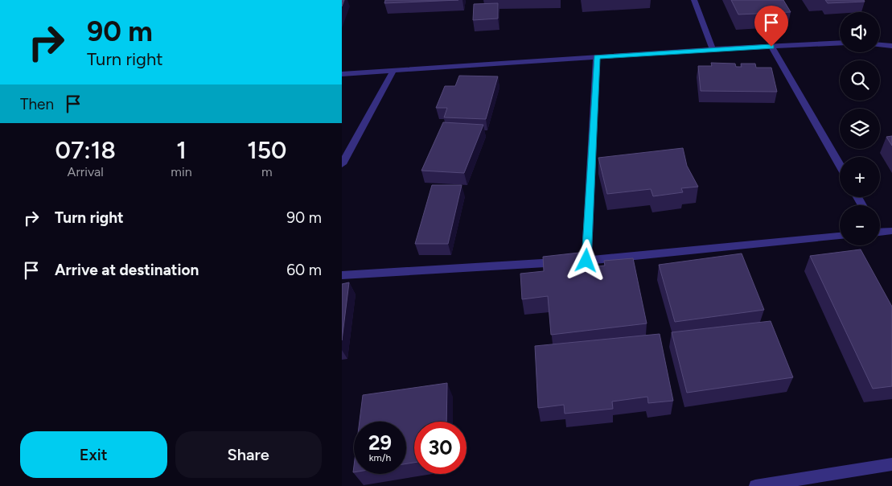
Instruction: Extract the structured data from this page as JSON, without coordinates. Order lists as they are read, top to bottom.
{
  "page": {
    "turn": ["90 m", "Turn right"],
    "map_buttons": ["+", "−"],
    "then": "Then",
    "eta": [
      "07:18",
      "Arrival",
      "1",
      "min",
      "150",
      "m"
    ],
    "list": [
      {
        "name": "Turn right",
        "value": "90 m"
      },
      {
        "name": "Arrive at destination",
        "value": "60 m"
      }
    ],
    "speed": "29 km/h",
    "limit": "30",
    "buttons": ["Exit", "Share"]
  }
}
